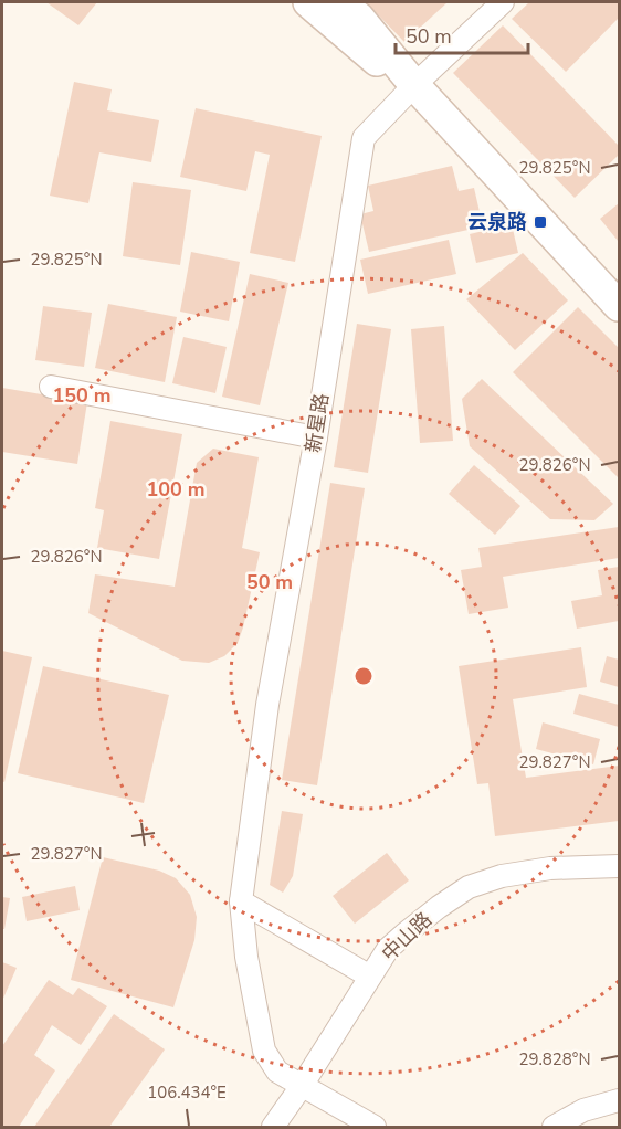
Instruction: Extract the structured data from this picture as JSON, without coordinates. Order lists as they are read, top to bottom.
{
  "streets": {
    "street": ["新星路", "中山路"]
  },
  "crossings": [
    ["新星路", "中山路"]
  ],
  "places": {
    "transit": ["云泉路"]
  },
  "scale_bar": "50 m",
  "coordinates": [
    "29.825°N",
    "29.826°N",
    "29.827°N",
    "29.828°N",
    "106.434°E"
  ],
  "rings": ["150 m", "100 m", "50 m"]
}
